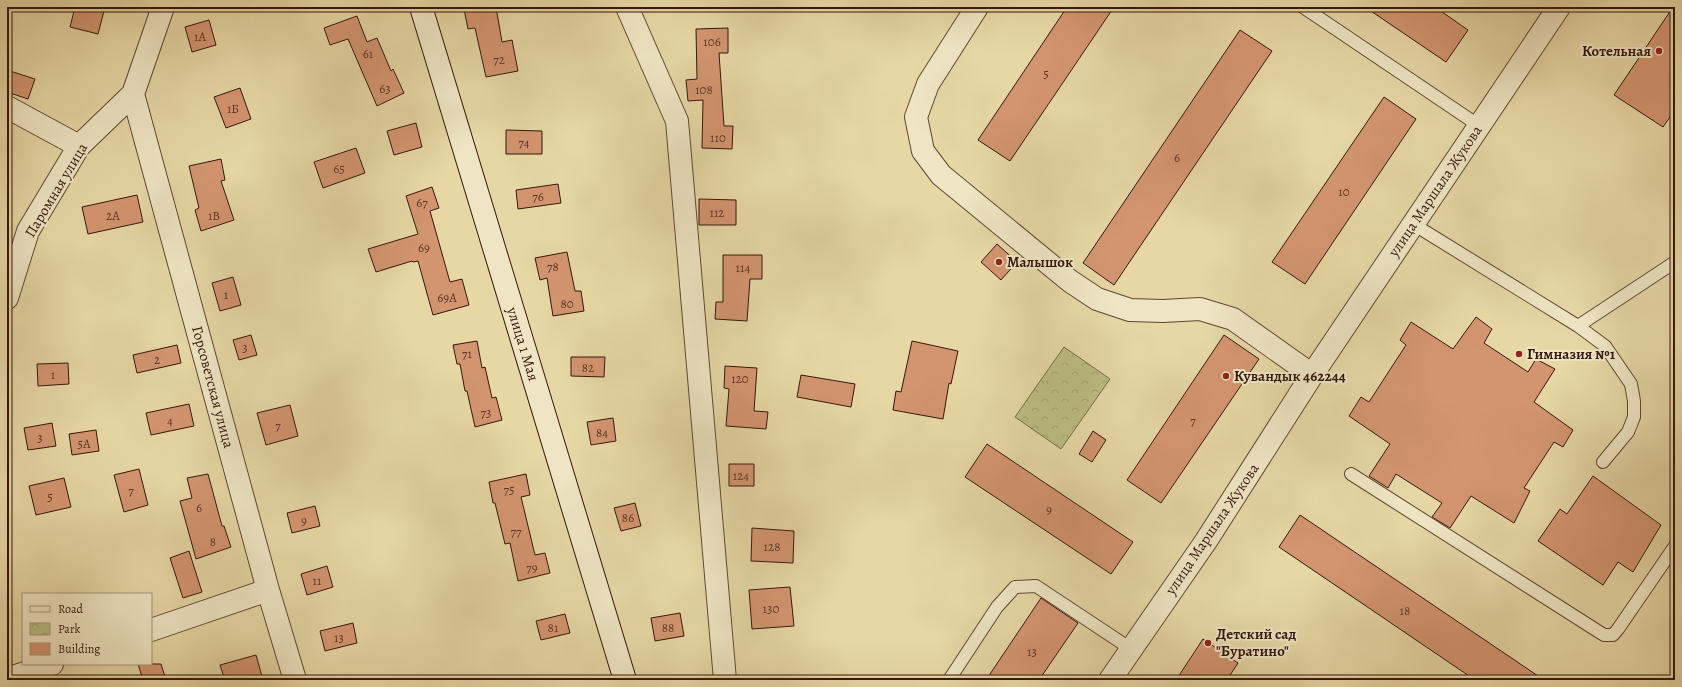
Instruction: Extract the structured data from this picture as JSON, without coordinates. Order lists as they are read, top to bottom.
{
  "streets": {
    "street": [
      "Паромная улица",
      "улица Маршала Жукова",
      "улица 1 Мая",
      "Горсоветская улица"
    ]
  },
  "crossings": [
    ["Паромная улица", "Горсоветская улица"]
  ],
  "places": [
    "Котельная",
    "Малышок",
    "Гимназия №1",
    "Кувандык 462244",
    "Детский сад \"Буратино\""
  ],
  "house_numbers": [
    "1А",
    "106",
    "61",
    "72",
    "5",
    "63",
    "108",
    "1Б",
    "110",
    "74",
    "6",
    "65",
    "10",
    "76",
    "67",
    "112",
    "2А",
    "1В",
    "69",
    "78",
    "114",
    "1",
    "69А",
    "80",
    "3",
    "71",
    "2",
    "82",
    "1",
    "120",
    "73",
    "4",
    "7",
    "7",
    "84",
    "3",
    "5А",
    "124",
    "75",
    "7",
    "5",
    "6",
    "9",
    "86",
    "9",
    "77",
    "8",
    "128",
    "79",
    "11",
    "130",
    "18",
    "81",
    "88",
    "13",
    "13"
  ],
  "legend": ["Road", "Park", "Building"]
}
